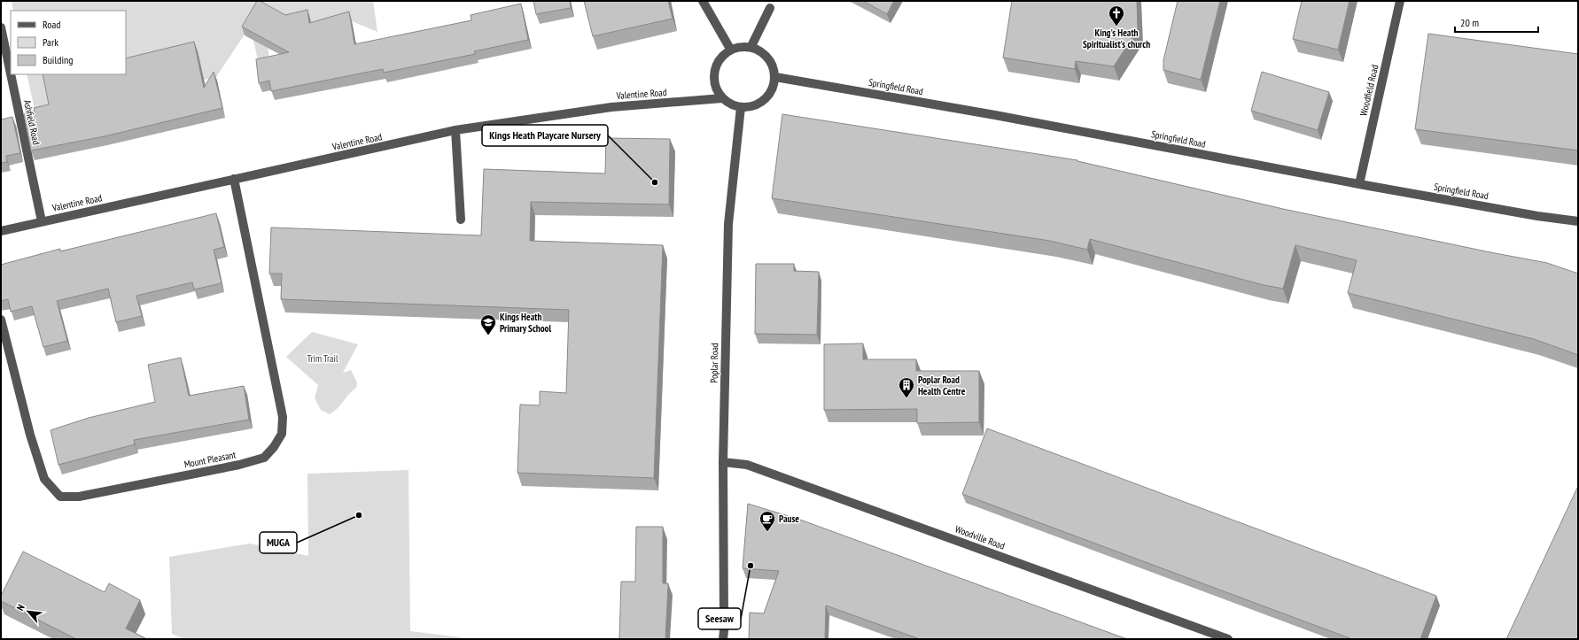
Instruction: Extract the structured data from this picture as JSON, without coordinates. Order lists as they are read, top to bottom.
{
  "streets": {
    "street": [
      "Springfield Road",
      "Woodfield Road",
      "Valentine Road",
      "Ashfield Road",
      "Poplar Road",
      "Mount Pleasant",
      "Woodville Road"
    ]
  },
  "crossings": [
    ["Springfield Road", "Woodfield Road"],
    ["Springfield Road", "Valentine Road"],
    ["Springfield Road", "Poplar Road"],
    ["Valentine Road", "Ashfield Road"],
    ["Valentine Road", "Poplar Road"],
    ["Valentine Road", "Mount Pleasant"],
    ["Poplar Road", "Woodville Road"]
  ],
  "parks": ["Trim Trail"],
  "places": {
    "church": ["King's Heath Spiritualist's church"],
    "other": ["Kings Heath Playcare Nursery", "MUGA", "Seesaw"],
    "school or university": ["Kings Heath Primary School"],
    "building": ["Poplar Road Health Centre"],
    "cafe": ["Pause"]
  },
  "legend": ["Road", "Park", "Building"],
  "scale_bar": "20 m",
  "north": "top left"
}
